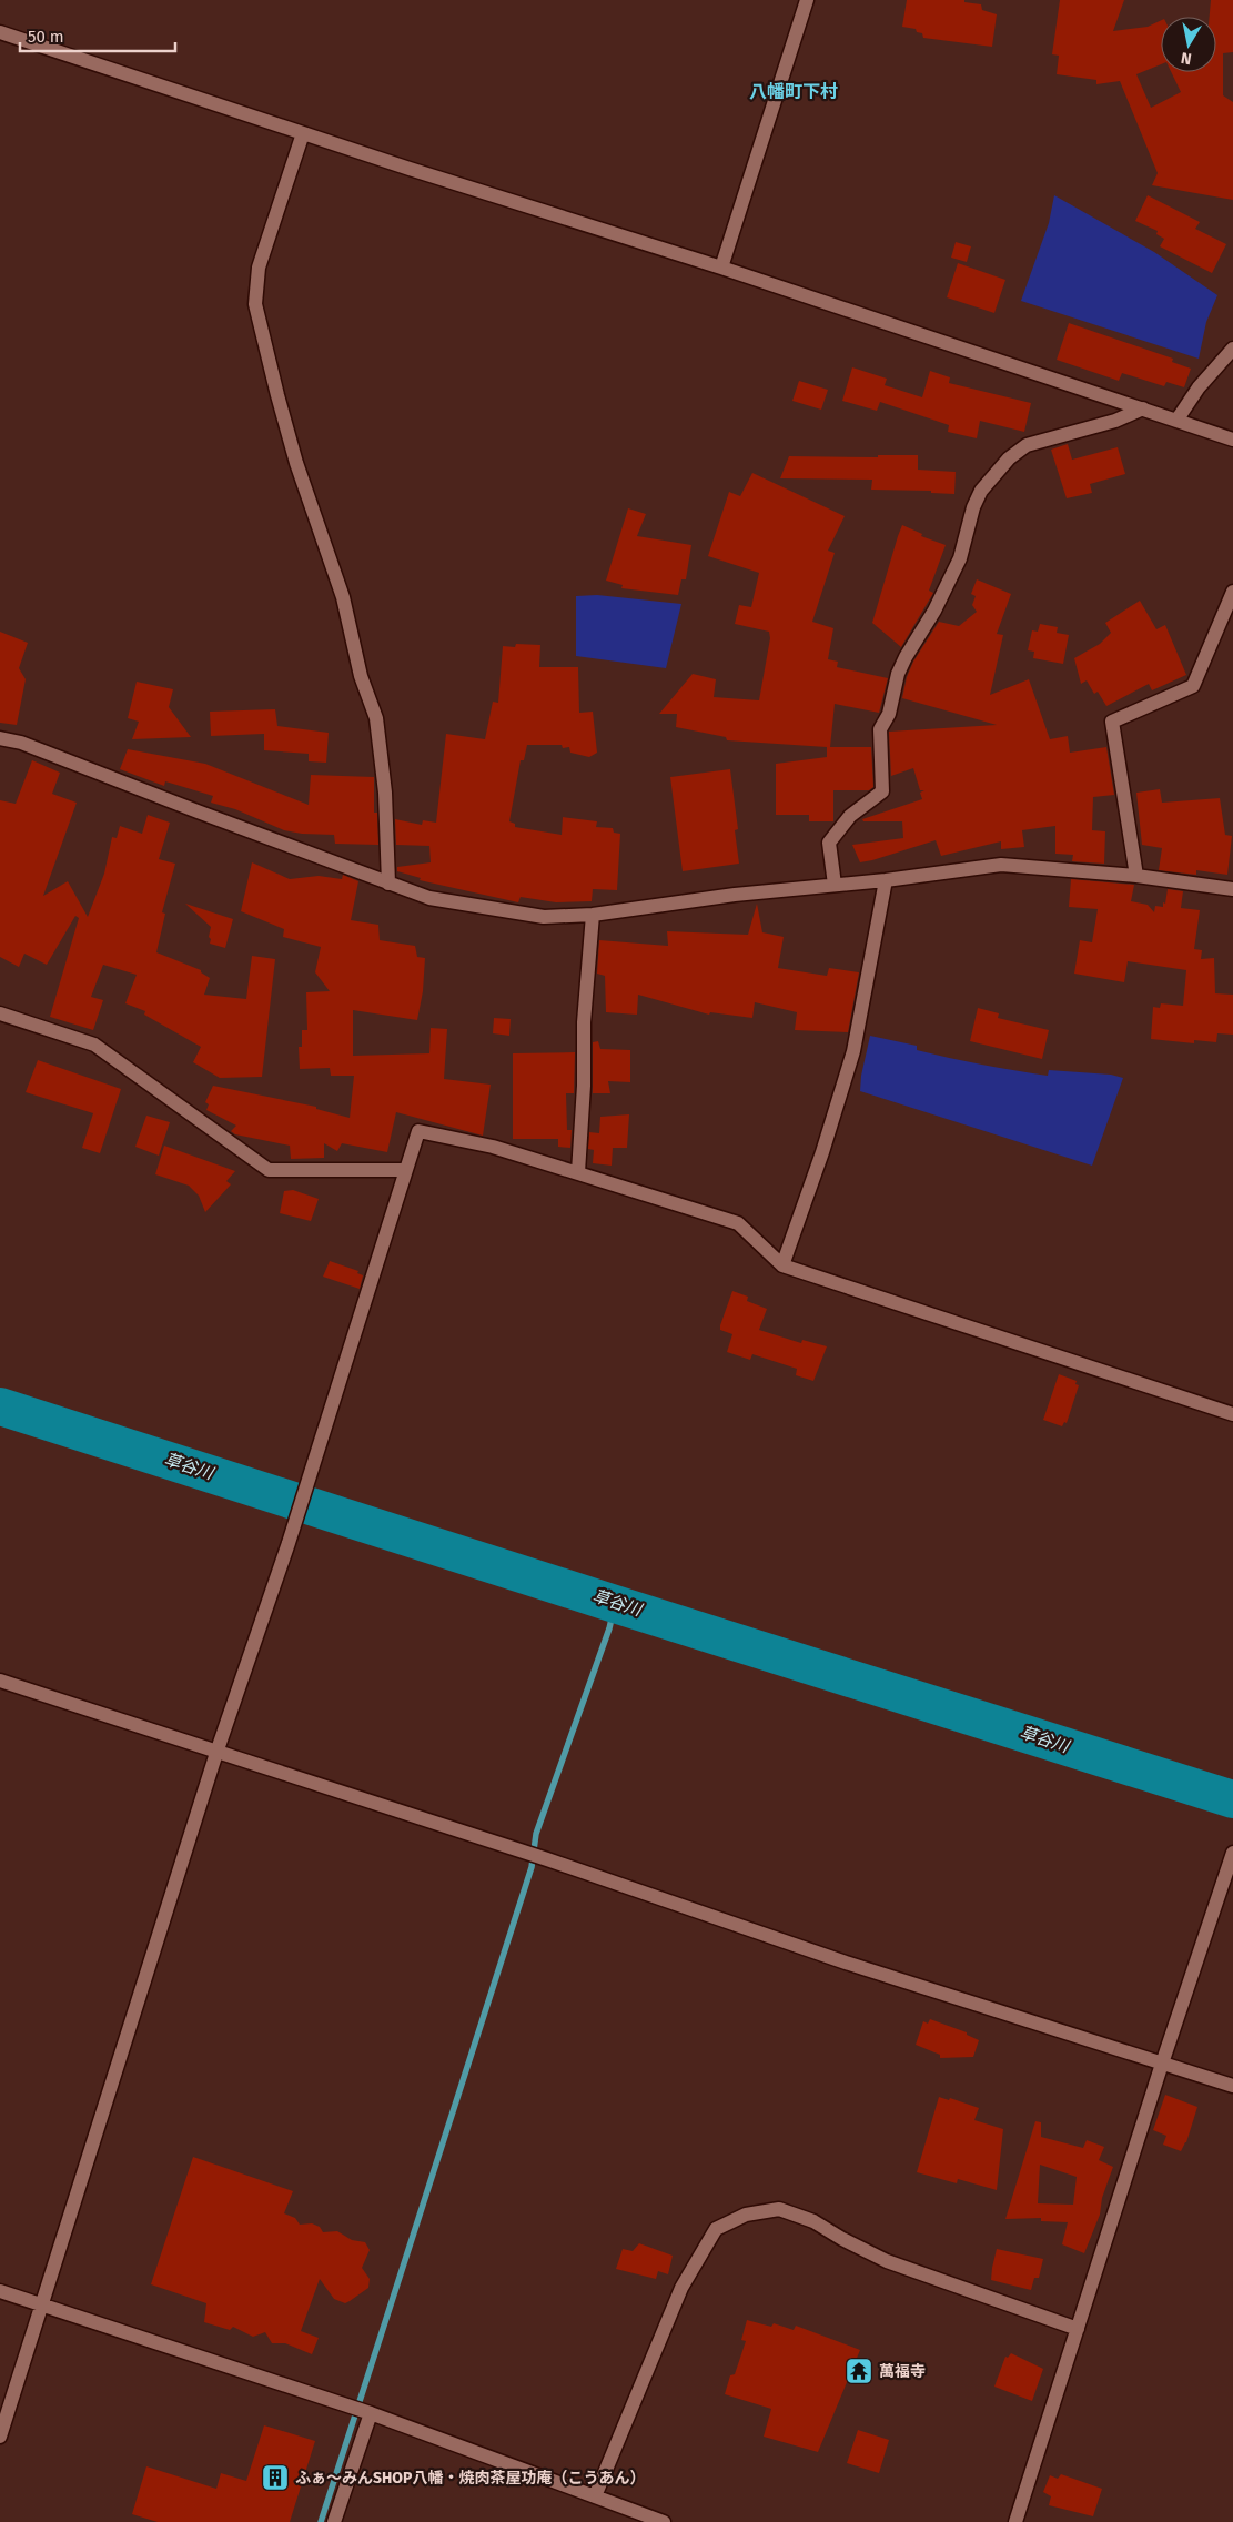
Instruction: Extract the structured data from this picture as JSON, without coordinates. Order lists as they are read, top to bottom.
{
  "districts": ["八幡町下村"],
  "water": ["草谷川"],
  "places": {
    "temple": ["萬福寺"],
    "building": ["ふぁ～みんSHOP八幡・焼肉茶屋功庵（こうあん）"]
  },
  "scale_bar": "50 m",
  "north": "bottom"
}
